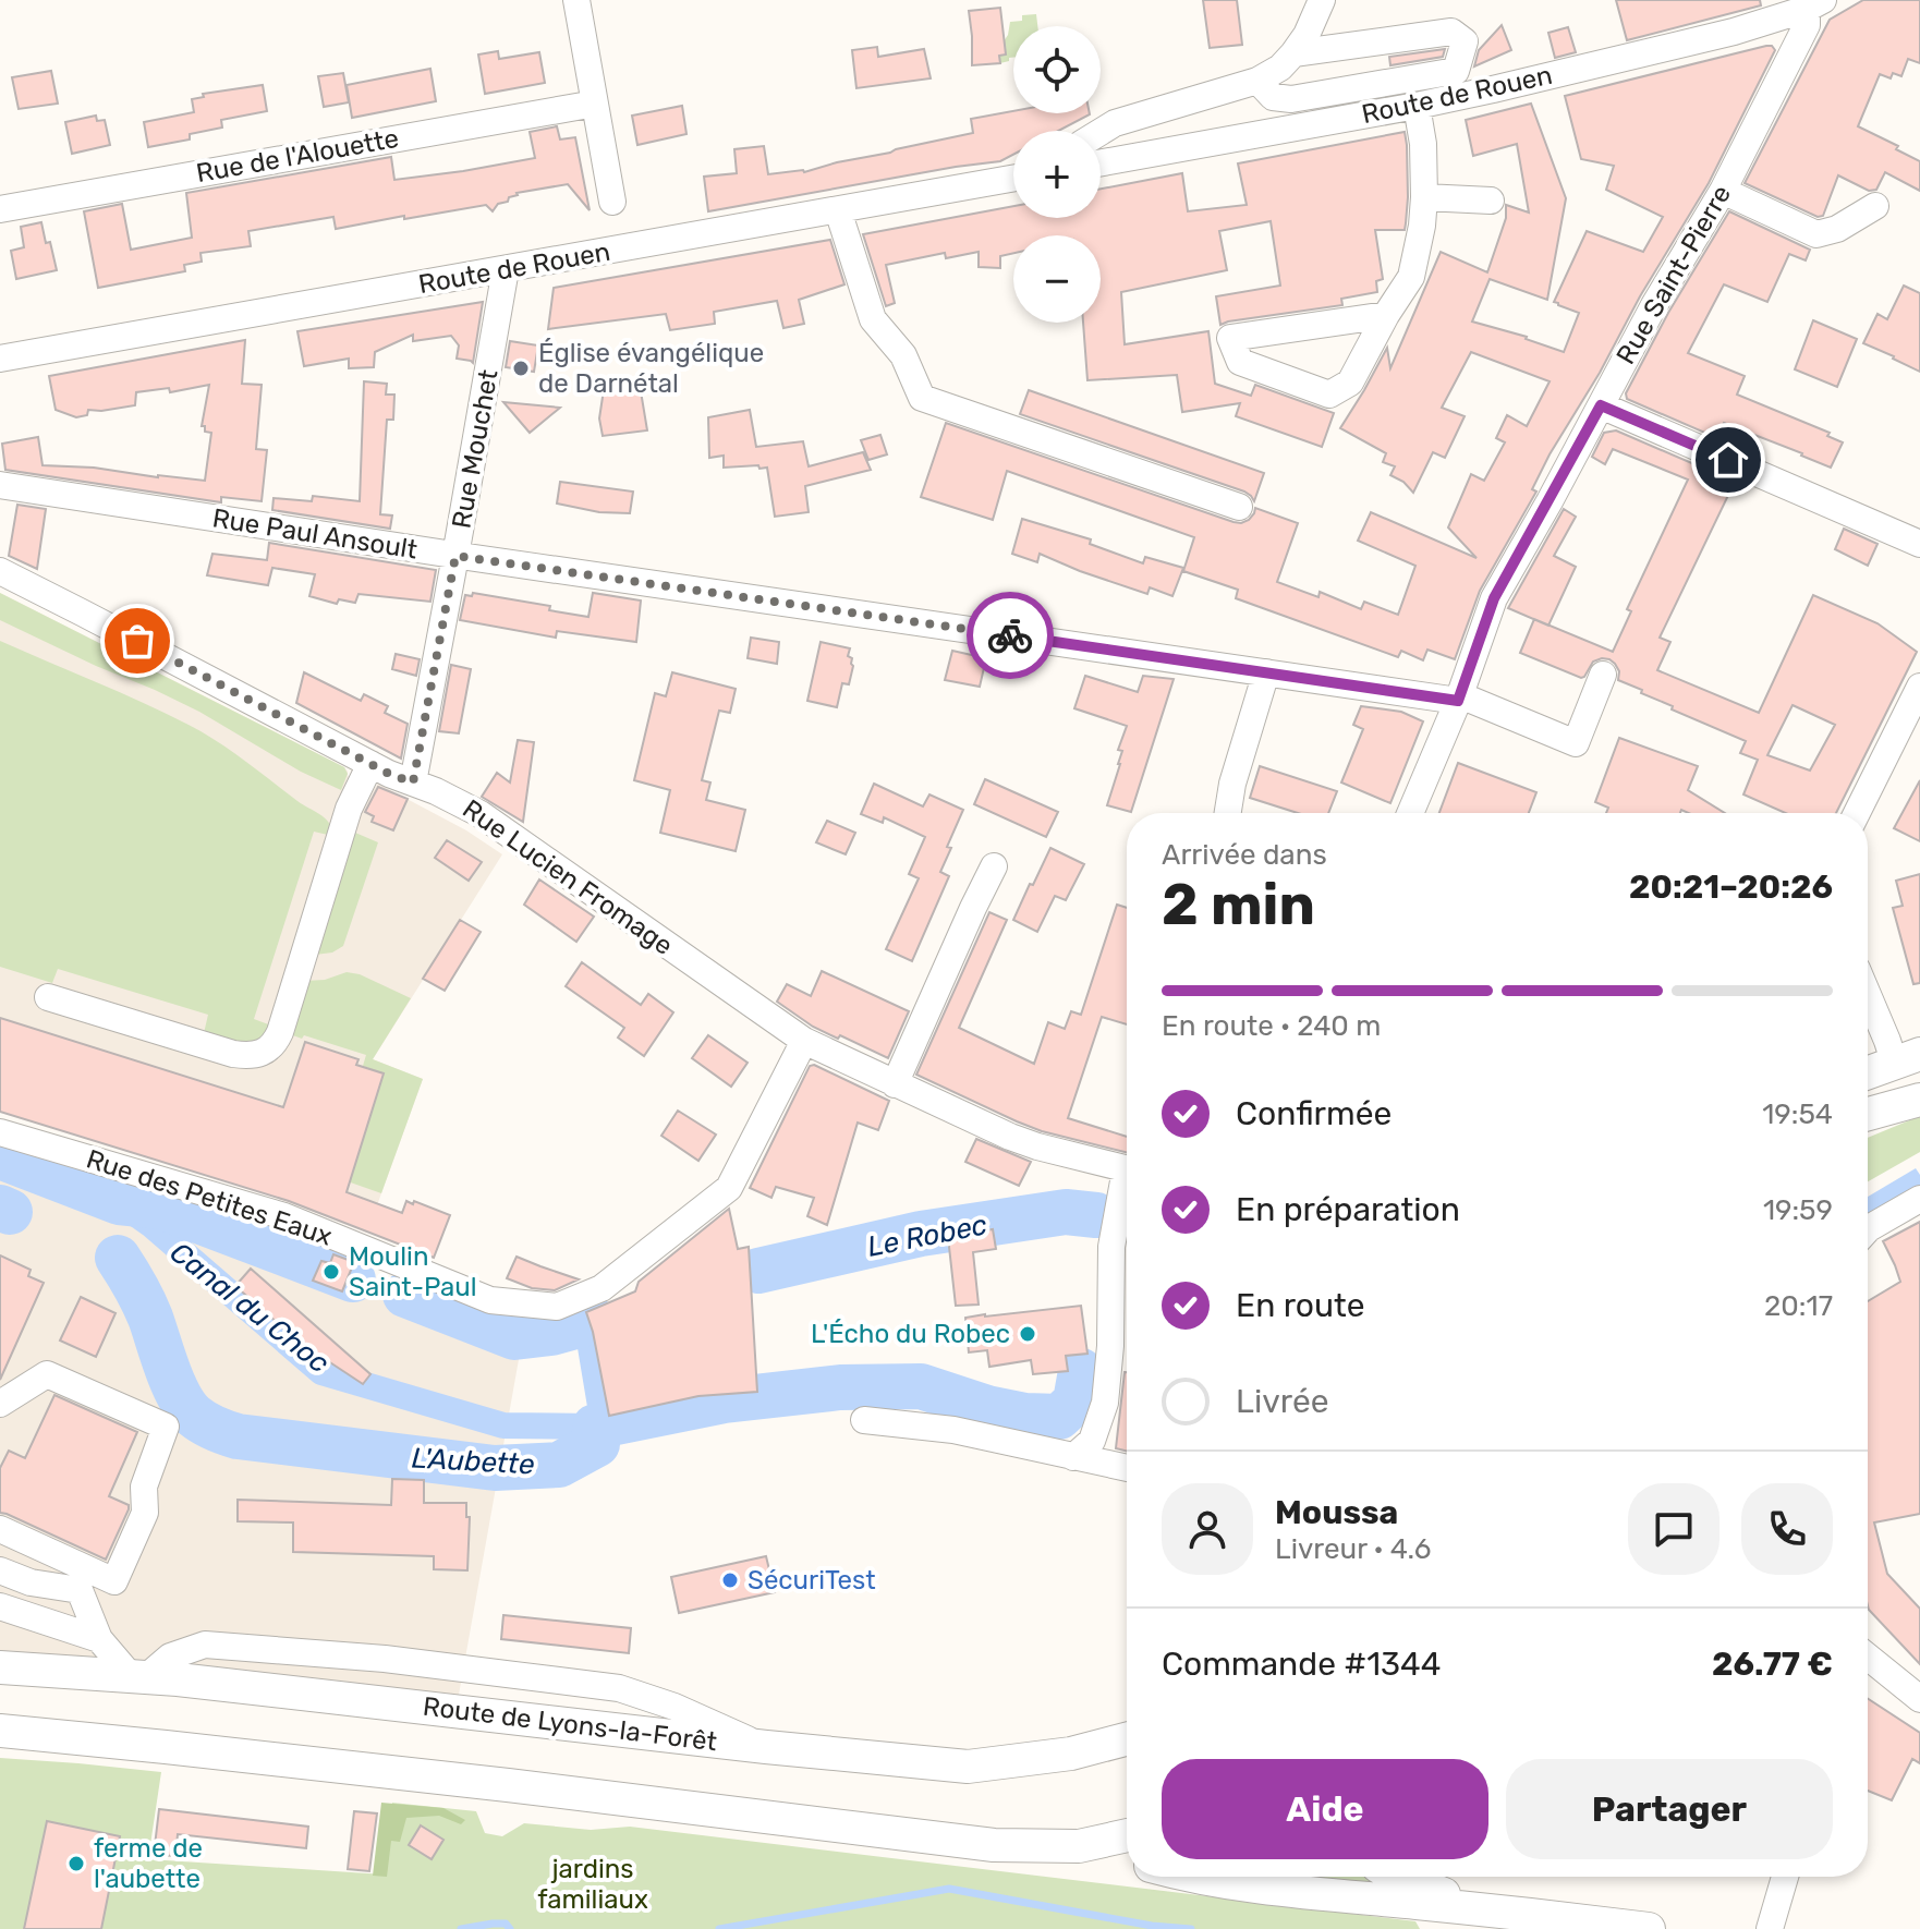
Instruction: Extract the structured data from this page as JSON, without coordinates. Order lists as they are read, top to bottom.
{
  "streets": {
    "main road": ["Route de Lyons-la-Forêt"],
    "street": [
      "Route de Rouen",
      "Rue de l'Alouette",
      "Rue Saint-Pierre",
      "Rue Mouchet",
      "Rue Paul Ansoult",
      "Rue Lucien Fromage",
      "Rue des Petites Eaux"
    ]
  },
  "crossings": [
    ["Route de Rouen", "Rue Saint-Pierre"],
    ["Route de Rouen", "Rue Mouchet"],
    ["Rue Saint-Pierre", "Rue Paul Ansoult"],
    ["Rue Mouchet", "Rue Paul Ansoult"],
    ["Rue Mouchet", "Rue Lucien Fromage"],
    ["Rue Lucien Fromage", "Rue des Petites Eaux"]
  ],
  "water": ["Le Robec", "Canal du Choc", "L'Aubette"],
  "parks": ["jardins familiaux"],
  "places": [
    "Église évangélique de Darnétal",
    "Moulin Saint-Paul",
    "L'Écho du Robec",
    "SécuriTest",
    "ferme de l'aubette"
  ],
  "page": {
    "map_buttons": ["+", "−"],
    "heading": ["2 min", "Arrivée dans", "20:21–20:26"],
    "panel": [
      "Moussa",
      "Livreur · 4.6",
      "Commande #1344",
      "26.77 €"
    ],
    "bar": "En route · 240 m",
    "list": [
      ["Confirmée", "19:54"],
      ["En préparation", "19:59"],
      ["En route", "20:17"],
      "Livrée"
    ],
    "buttons": ["Aide", "Partager"]
  }
}
